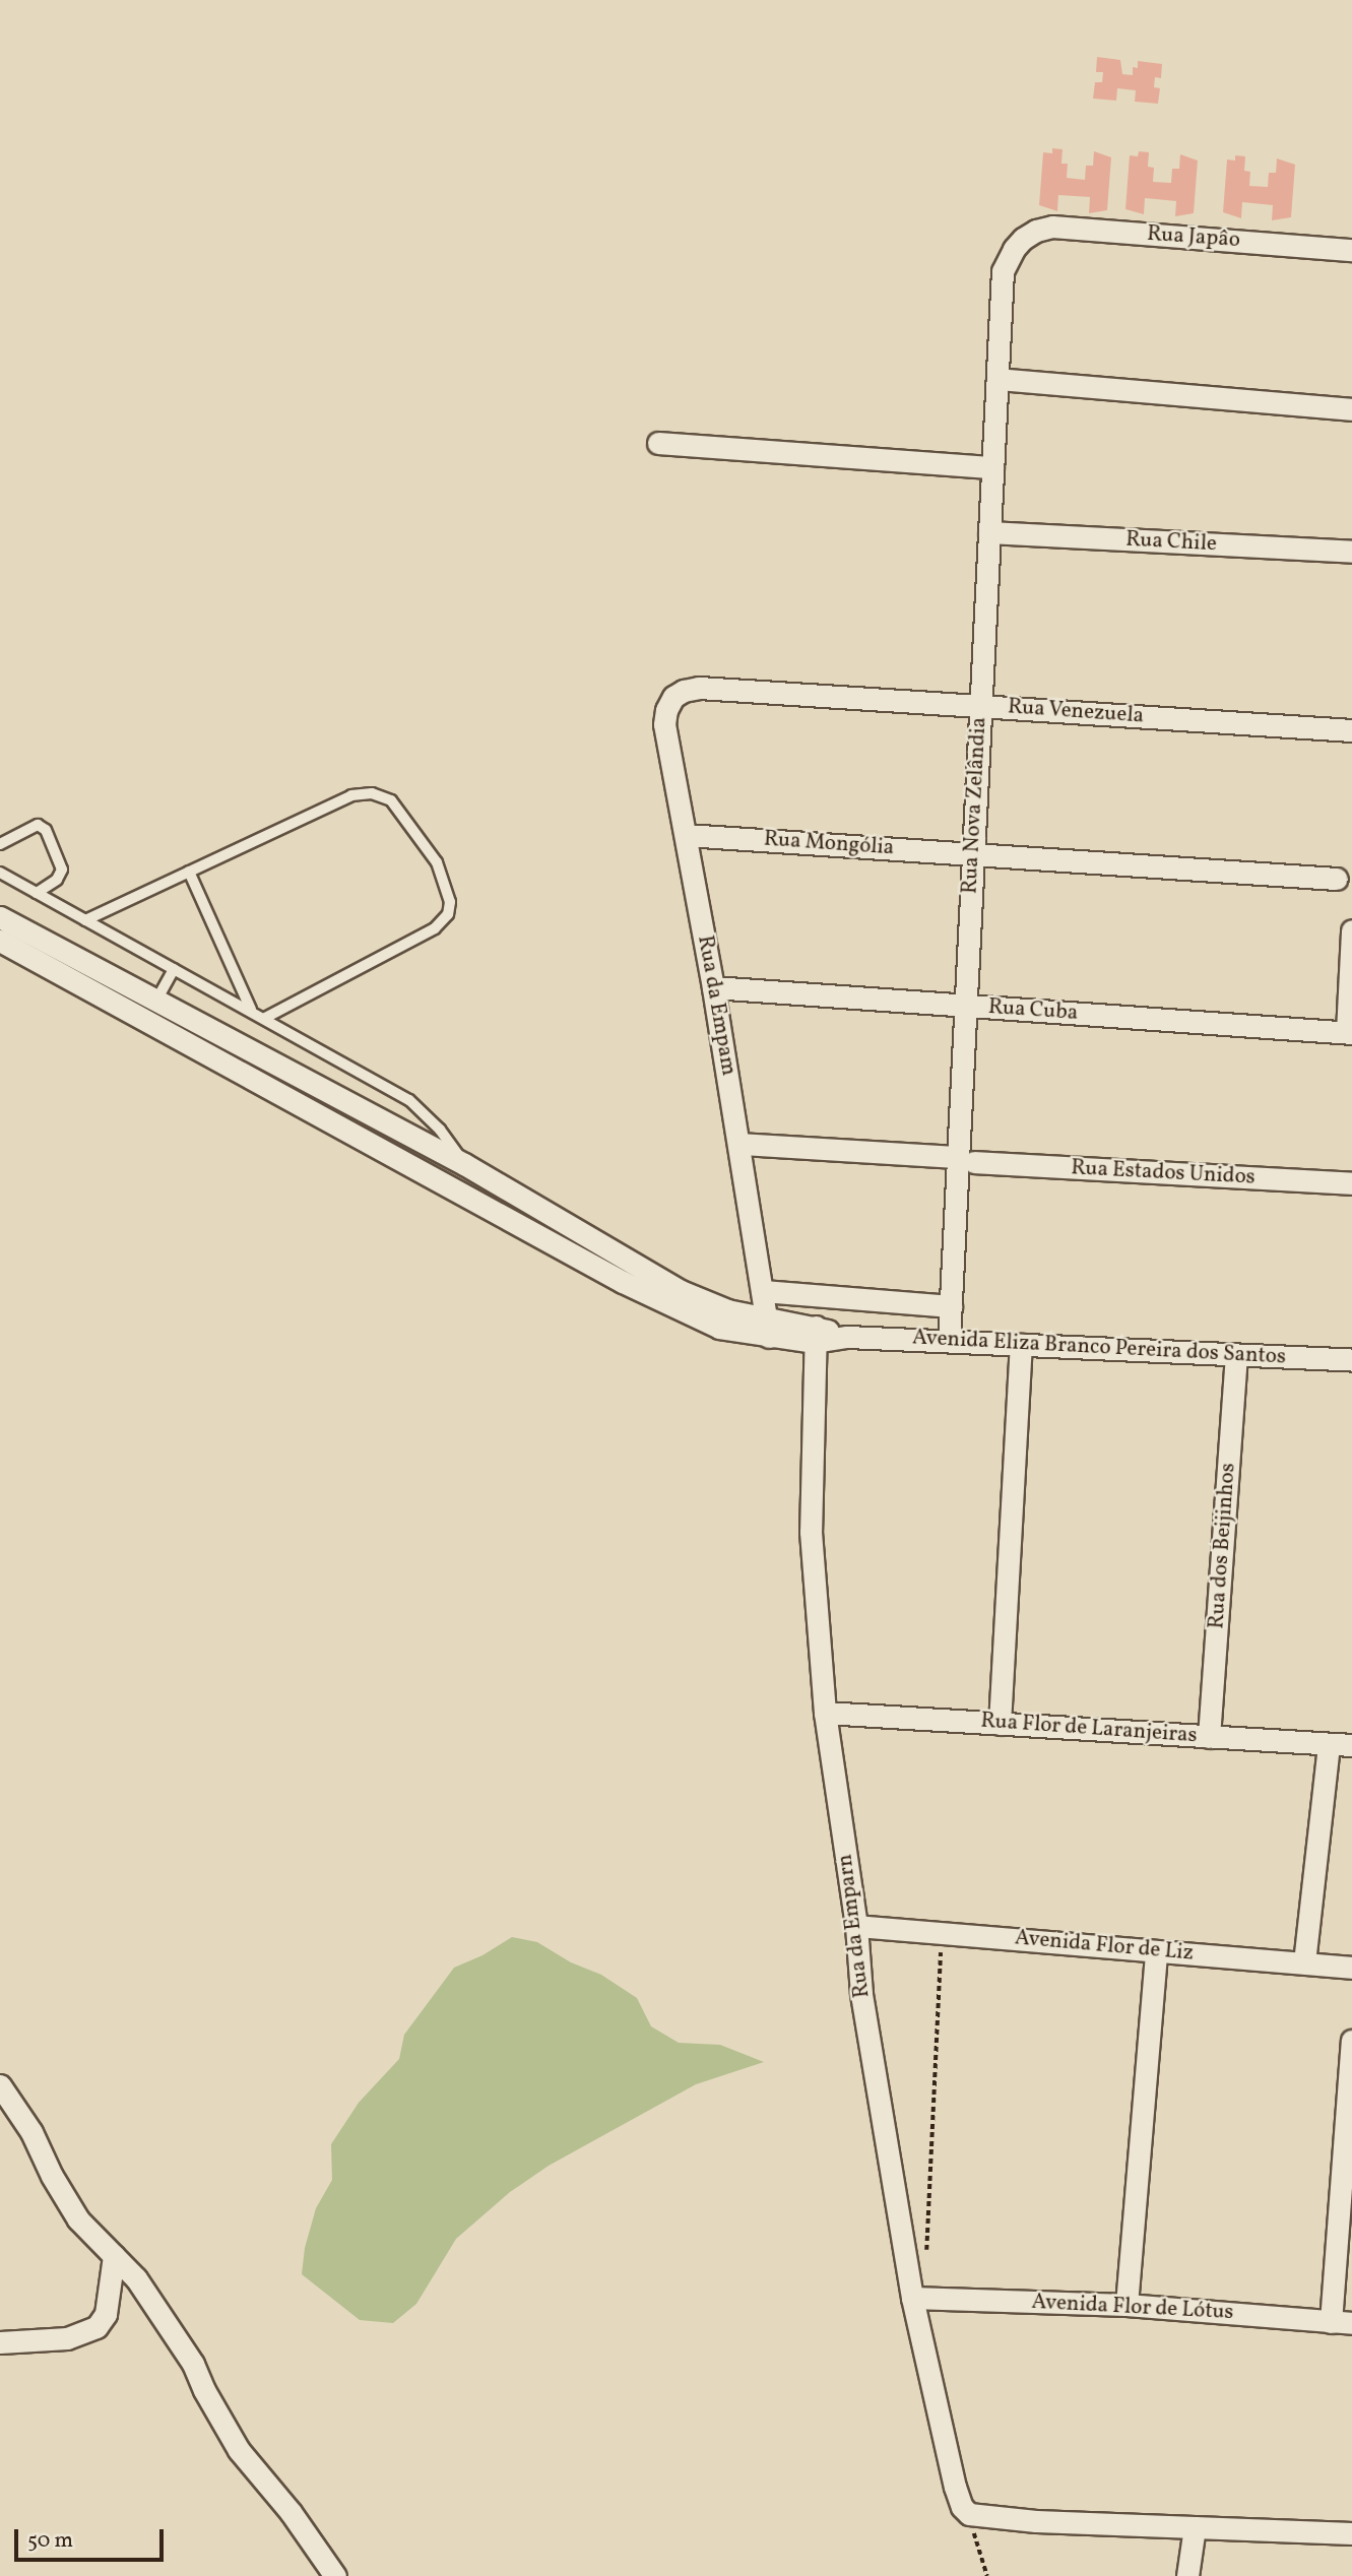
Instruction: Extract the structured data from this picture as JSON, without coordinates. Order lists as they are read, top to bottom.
{
  "streets": {
    "street": [
      "Rua Japâo",
      "Rua Chile",
      "Rua Venezuela",
      "Rua Nova Zelândia",
      "Rua Mongólia",
      "Rua da Empam",
      "Rua Cuba",
      "Rua Estados Unidos",
      "Avenida Eliza Branco Pereira dos Santos",
      "Rua dos Beijinhos",
      "Rua Flor de Laranjeiras",
      "Rua da Emparn",
      "Avenida Flor de Liz",
      "Avenida Flor de Lótus"
    ]
  },
  "crossings": [
    ["Rua Japâo", "Rua Nova Zelândia"],
    ["Rua Chile", "Rua Nova Zelândia"],
    ["Rua Venezuela", "Rua Nova Zelândia"],
    ["Rua Venezuela", "Rua da Empam"],
    ["Rua Nova Zelândia", "Rua Mongólia"],
    ["Rua Nova Zelândia", "Rua Cuba"],
    ["Rua Nova Zelândia", "Rua Estados Unidos"],
    ["Rua Nova Zelândia", "Avenida Eliza Branco Pereira dos Santos"],
    ["Rua Mongólia", "Rua da Empam"],
    ["Rua da Empam", "Rua Cuba"],
    ["Rua da Empam", "Rua Estados Unidos"],
    ["Rua da Empam", "Avenida Eliza Branco Pereira dos Santos"],
    ["Avenida Eliza Branco Pereira dos Santos", "Rua dos Beijinhos"],
    ["Avenida Eliza Branco Pereira dos Santos", "Rua da Emparn"],
    ["Rua dos Beijinhos", "Rua Flor de Laranjeiras"],
    ["Rua Flor de Laranjeiras", "Rua da Emparn"],
    ["Rua da Emparn", "Avenida Flor de Liz"],
    ["Rua da Emparn", "Avenida Flor de Lótus"]
  ],
  "scale_bar": "50 m"
}
